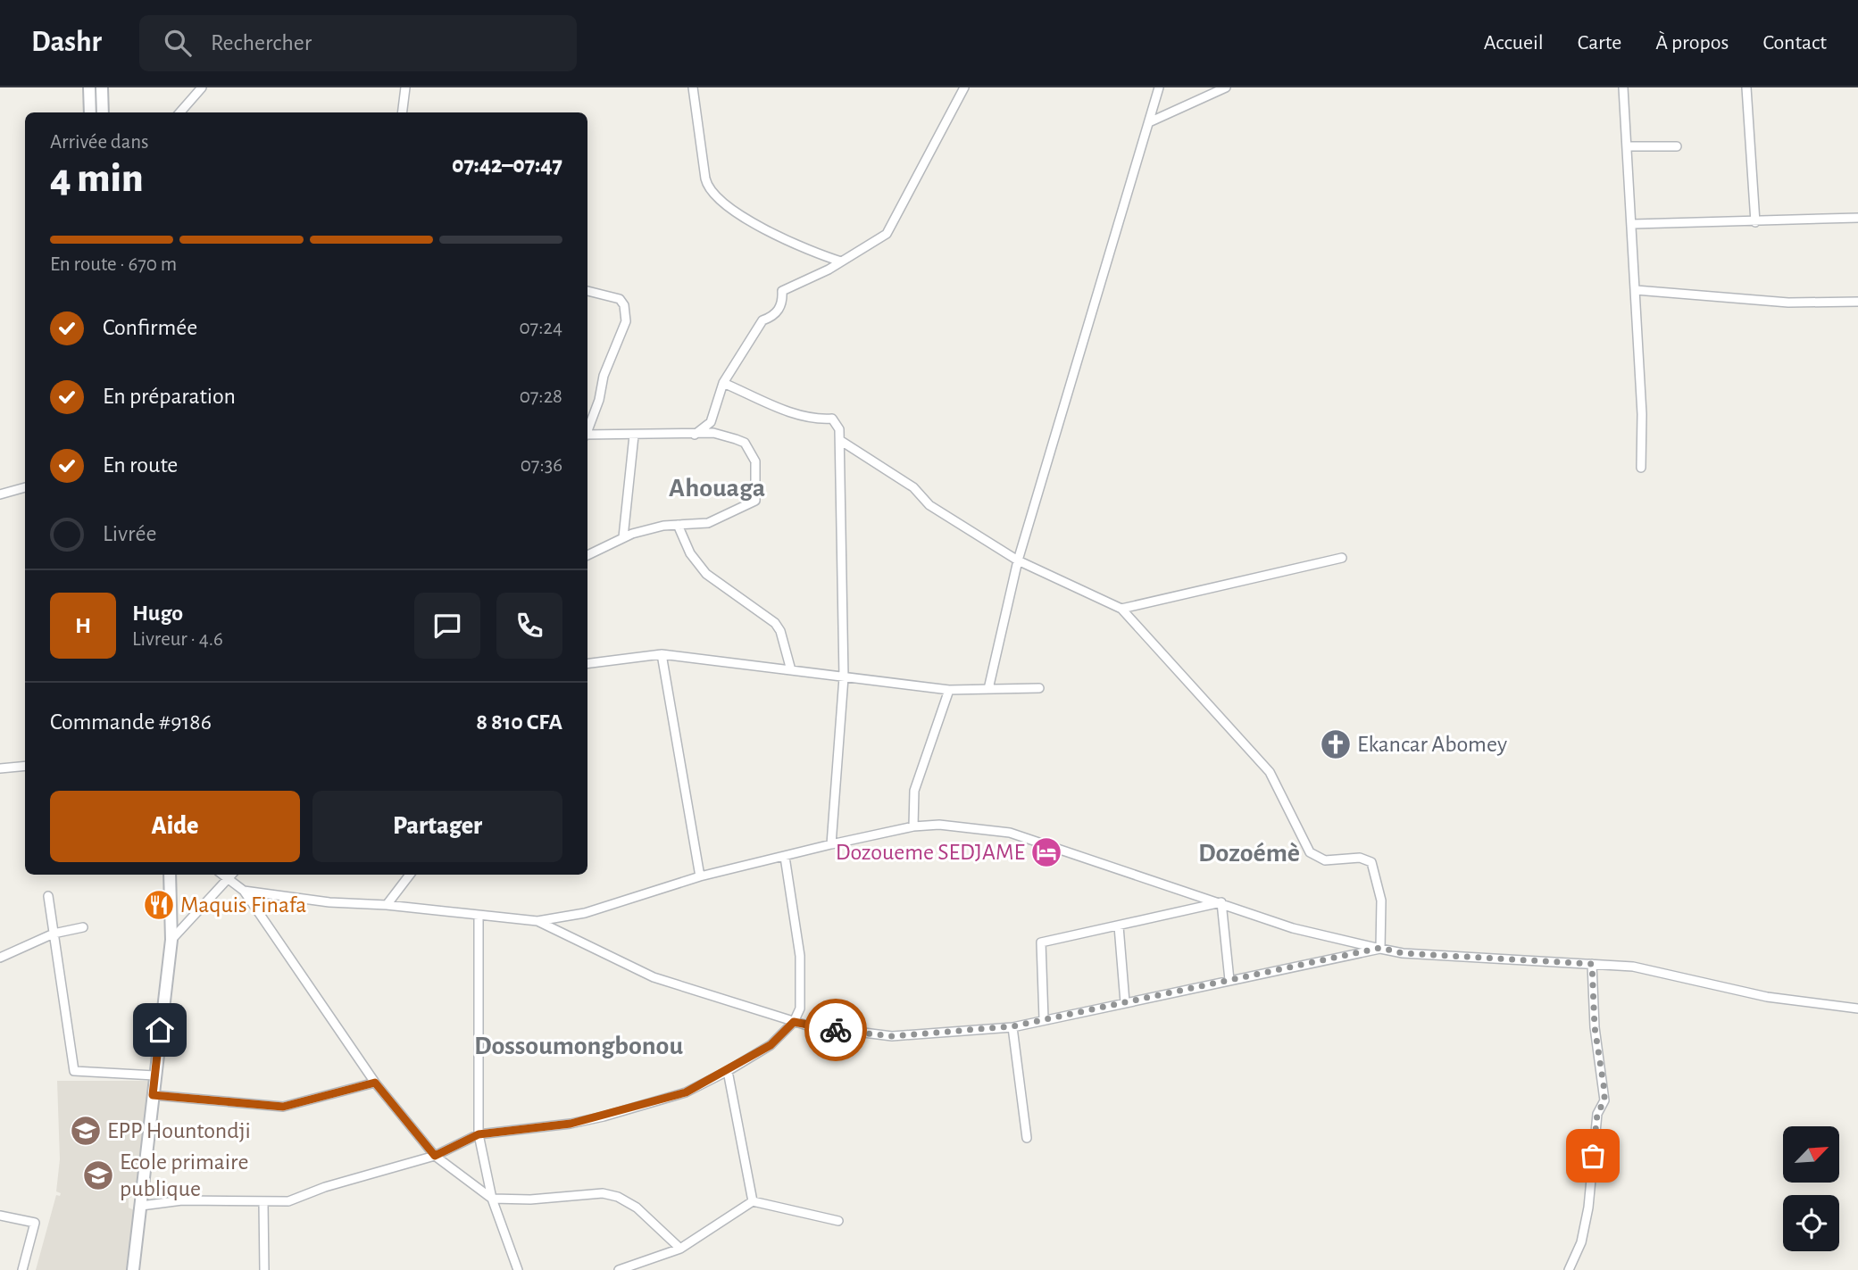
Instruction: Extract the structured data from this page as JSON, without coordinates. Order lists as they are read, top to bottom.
{
  "districts": ["Ahouaga", "Dozoémè", "Dossoumongbonou"],
  "places": {
    "church": ["Ekancar Abomey"],
    "hotel": ["Dozoueme SEDJAME"],
    "restaurant": ["Maquis Finafa"],
    "school or university": ["EPP Hountondji", "Ecole primaire publique"]
  },
  "north": "top right",
  "page": {
    "header": "Dashr",
    "search": "Rechercher",
    "nav": [
      "Accueil",
      "Carte",
      "À propos",
      "Contact"
    ],
    "heading": ["4 min", "Arrivée dans", "07:42–07:47"],
    "panel": [
      "Hugo",
      "Livreur · 4.6",
      "Commande #9186",
      "8 810 CFA"
    ],
    "bar": "En route · 670 m",
    "list": [
      ["Confirmée", "07:24"],
      ["En préparation", "07:28"],
      ["En route", "07:36"],
      "Livrée"
    ],
    "round": "H",
    "buttons": ["Aide", "Partager"]
  }
}
